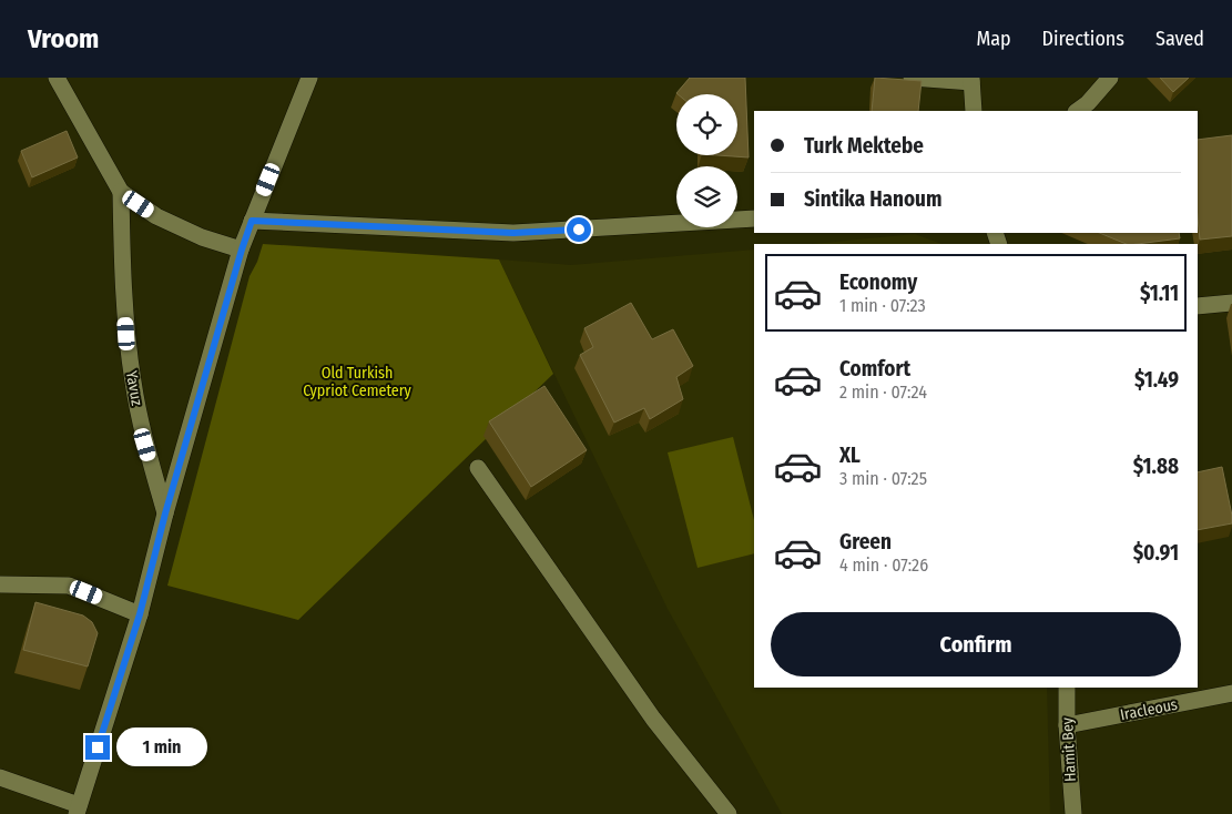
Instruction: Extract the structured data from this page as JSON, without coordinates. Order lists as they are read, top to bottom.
{
  "streets": {
    "street": ["Yavuz", "Iracleous", "Hamit Bey"]
  },
  "crossings": [
    ["Iracleous", "Hamit Bey"]
  ],
  "parks": ["Old Turkish Cypriot Cemetery"],
  "page": {
    "header": "Vroom",
    "nav": ["Map", "Directions", "Saved"],
    "banner": ["Turk Mektebe", "Sintika Hanoum"],
    "list": [
      {
        "name": "Economy",
        "note": "1 min · 07:23",
        "value": "$1.11"
      },
      {
        "name": "Comfort",
        "note": "2 min · 07:24",
        "value": "$1.49"
      },
      {
        "name": "XL",
        "note": "3 min · 07:25",
        "value": "$1.88"
      },
      {
        "name": "Green",
        "note": "4 min · 07:26",
        "value": "$0.91"
      }
    ],
    "buttons": "Confirm",
    "bubble": "1 min"
  }
}
